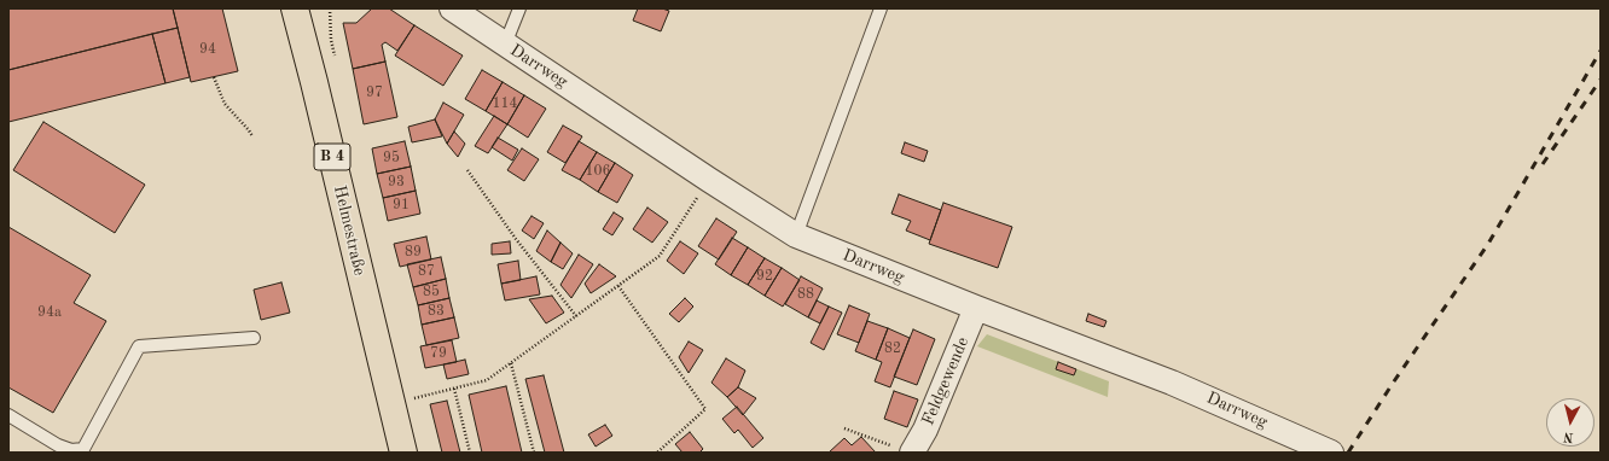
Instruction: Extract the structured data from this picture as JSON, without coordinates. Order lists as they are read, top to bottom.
{
  "streets": {
    "main road": ["B 4", "Helmestraße"],
    "street": ["Darrweg", "Feldgewende"]
  },
  "crossings": [
    ["Darrweg", "Feldgewende"]
  ],
  "house_numbers": [
    "94",
    "97",
    "114",
    "95",
    "106",
    "93",
    "91",
    "89",
    "87",
    "92",
    "85",
    "88",
    "83",
    "94a",
    "82",
    "79"
  ],
  "north": "bottom"
}
